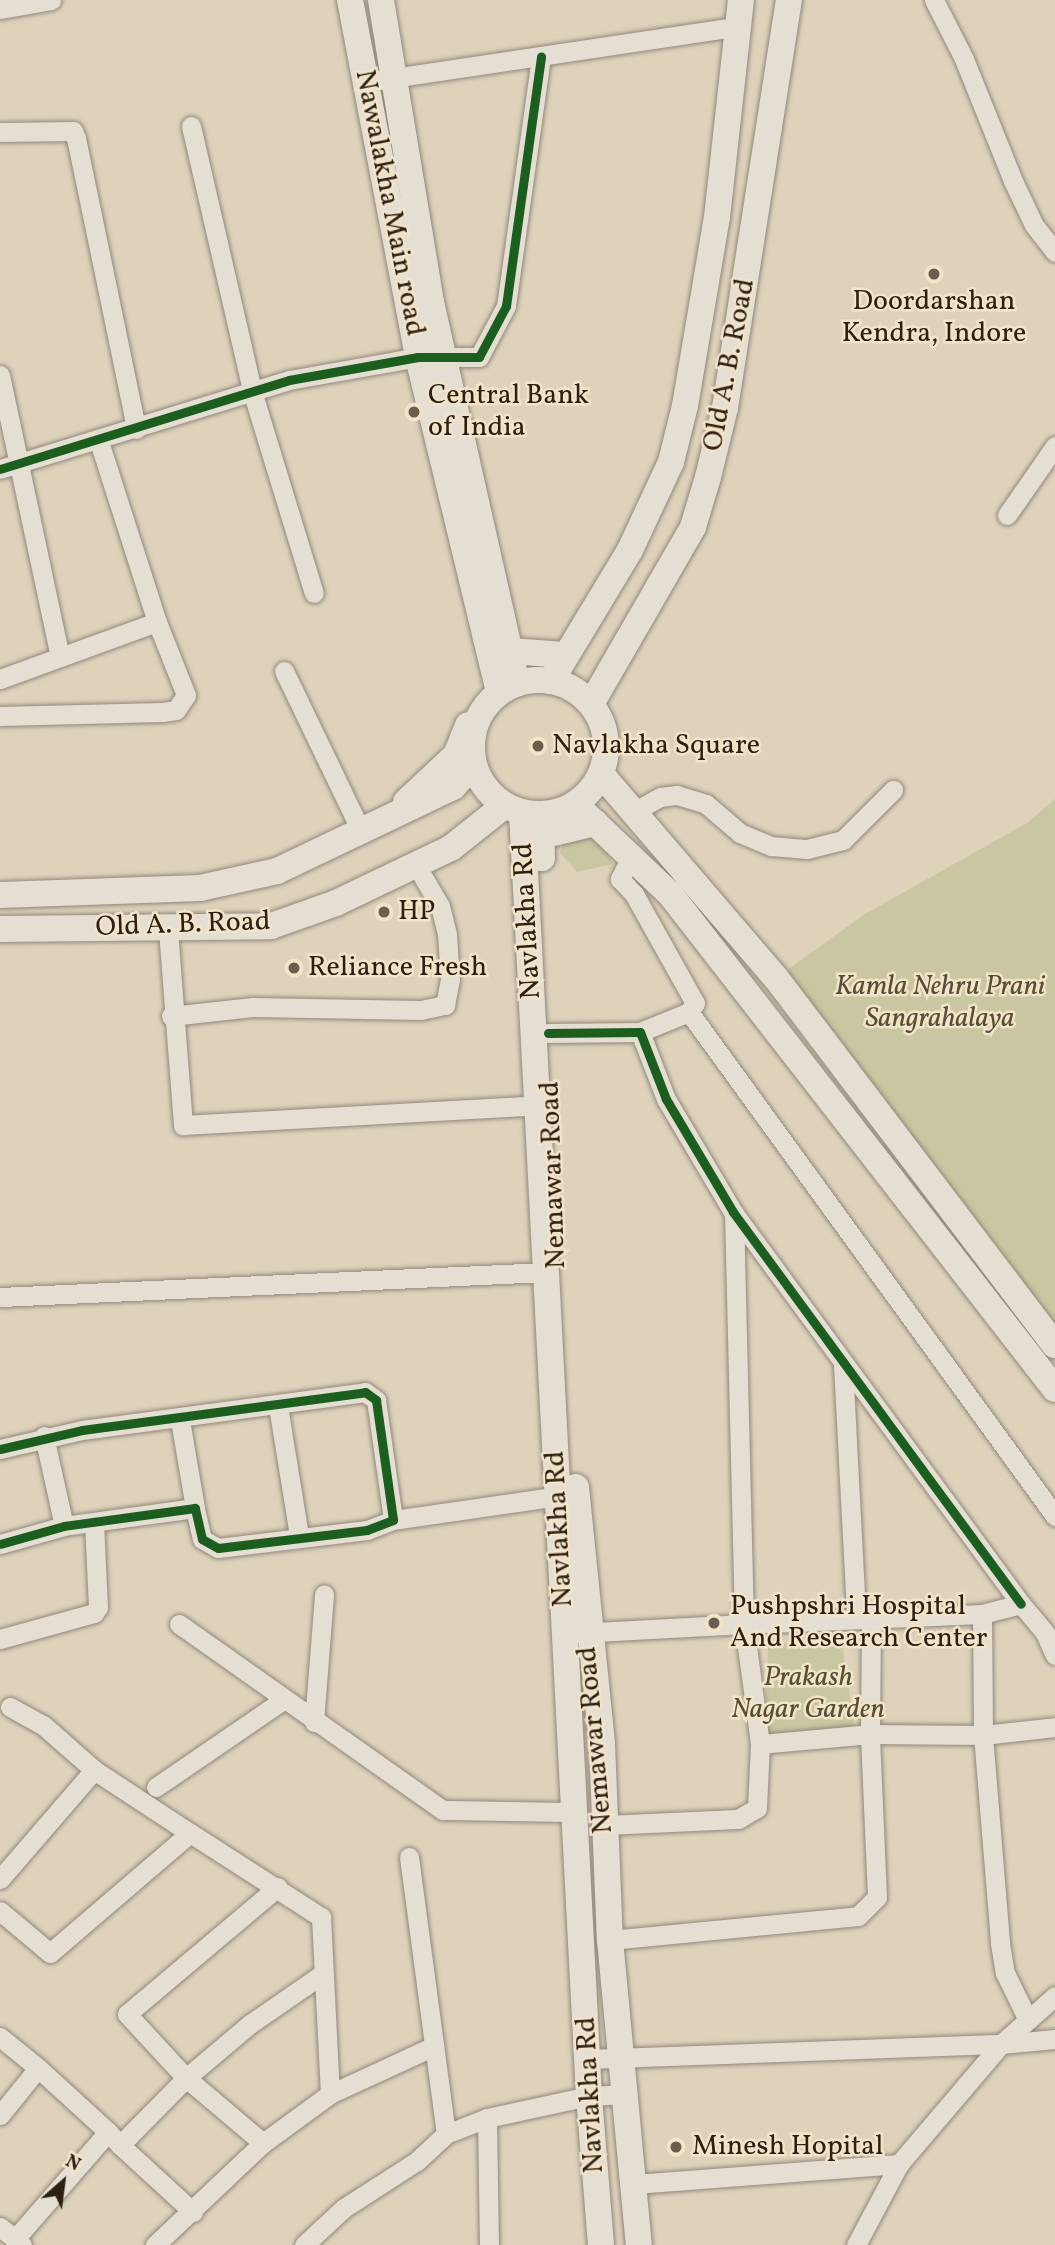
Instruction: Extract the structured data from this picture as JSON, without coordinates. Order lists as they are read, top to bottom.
{
  "streets": {
    "main road": [
      "Nawalakha Main road",
      "Old A. B. Road",
      "Navlakha Rd",
      "Nemawar Road"
    ]
  },
  "crossings": [
    ["Nawalakha Main road", "Old A. B. Road"],
    ["Nawalakha Main road", "Navlakha Rd"],
    ["Nawalakha Main road", "Nemawar Road"],
    ["Old A. B. Road", "Navlakha Rd"],
    ["Old A. B. Road", "Nemawar Road"],
    ["Navlakha Rd", "Nemawar Road"]
  ],
  "parks": ["Kamla Nehru Prani Sangrahalaya", "Prakash Nagar Garden"],
  "places": [
    "Doordarshan Kendra, Indore",
    "Central Bank of India",
    "Navlakha Square",
    "HP",
    "Reliance Fresh",
    "Pushpshri Hospital And Research Center",
    "Minesh Hopital"
  ],
  "north": "top right"
}
